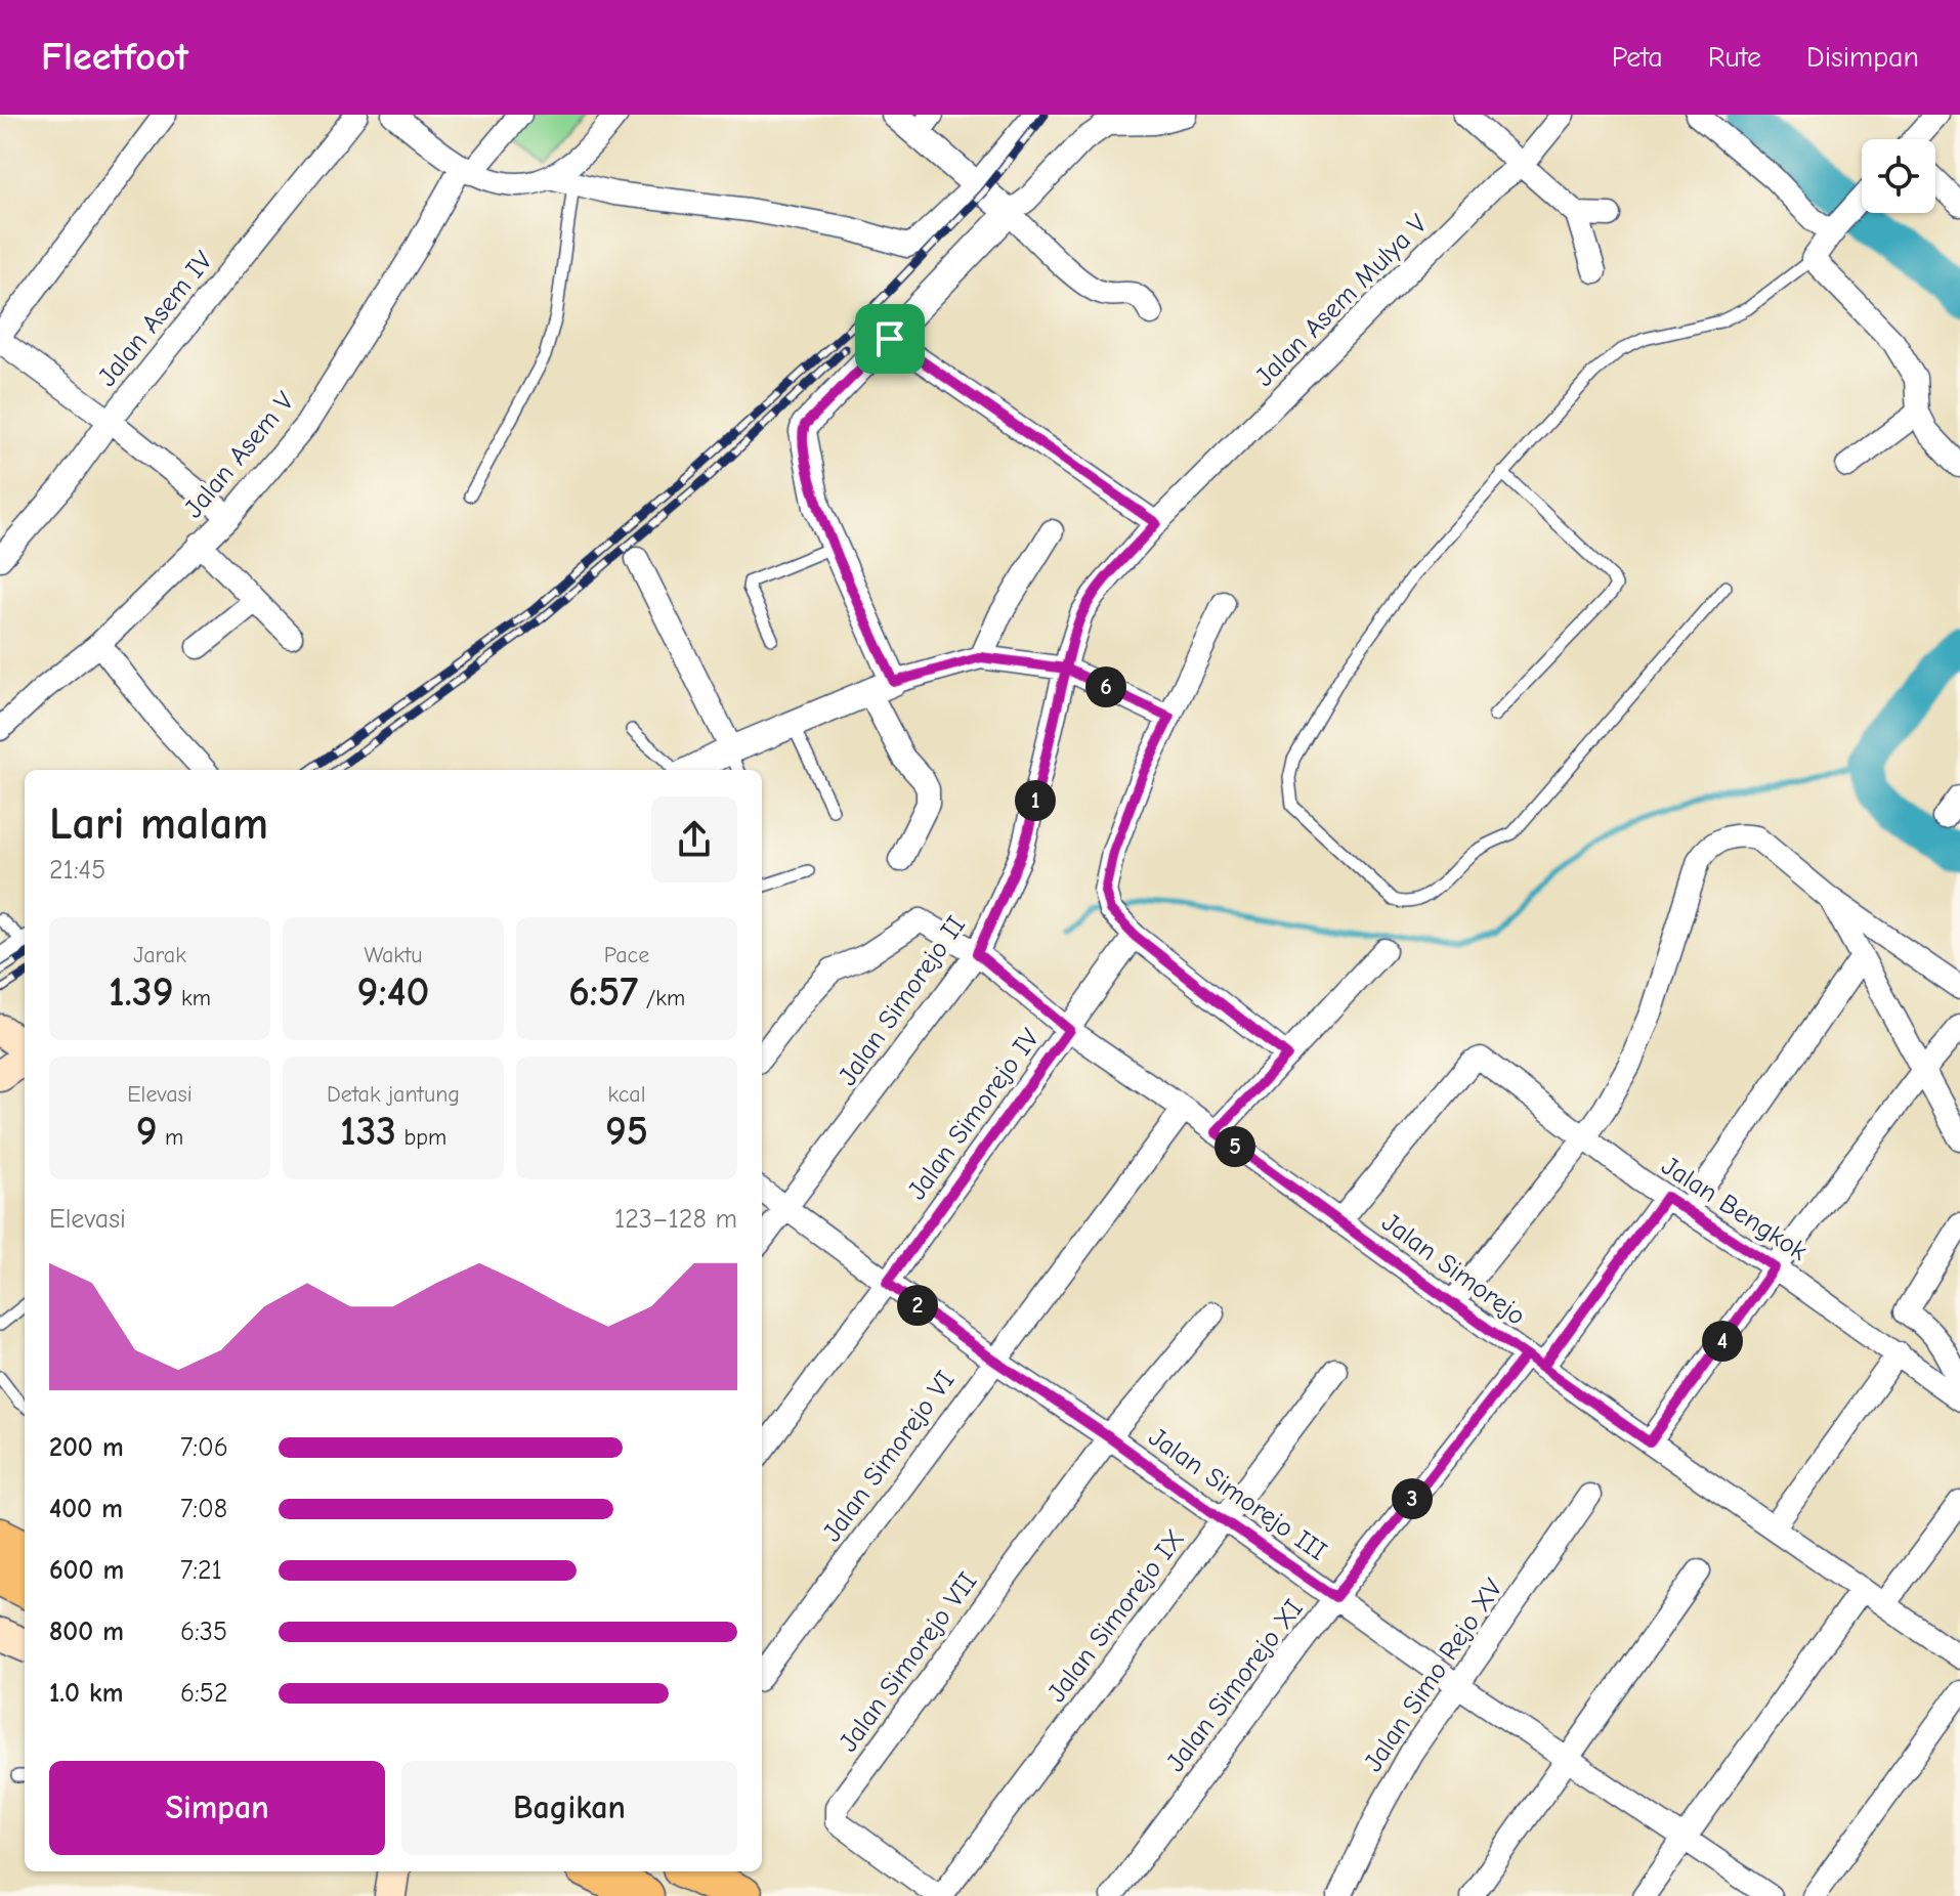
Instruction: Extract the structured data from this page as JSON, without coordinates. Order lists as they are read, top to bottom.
{
  "streets": {
    "street": [
      "Jalan Asem Mulya V",
      "Jalan Asem IV",
      "Jalan Asem V",
      "Jalan Simorejo II",
      "Jalan Simorejo IV",
      "Jalan Bengkok",
      "Jalan Simorejo",
      "Jalan Simorejo VI",
      "Jalan Simorejo III",
      "Jalan Simorejo IX",
      "Jalan Simorejo VII",
      "Jalan Simo Rejo XV",
      "Jalan Simorejo XI"
    ]
  },
  "crossings": [
    ["Jalan Asem Mulya V", "Jalan Simorejo II"],
    ["Jalan Simorejo II", "Jalan Simorejo"],
    ["Jalan Simorejo II", "Jalan Simorejo III"],
    ["Jalan Simorejo IV", "Jalan Simorejo"],
    ["Jalan Simorejo IV", "Jalan Simorejo III"],
    ["Jalan Bengkok", "Jalan Simorejo"],
    ["Jalan Bengkok", "Jalan Simorejo XI"],
    ["Jalan Simorejo", "Jalan Simorejo VI"],
    ["Jalan Simorejo", "Jalan Simorejo XI"],
    ["Jalan Simorejo VI", "Jalan Simorejo III"],
    ["Jalan Simorejo III", "Jalan Simorejo IX"],
    ["Jalan Simorejo III", "Jalan Simorejo VII"],
    ["Jalan Simorejo III", "Jalan Simo Rejo XV"],
    ["Jalan Simorejo III", "Jalan Simorejo XI"],
    ["Jalan Simorejo IX", "Jalan Simorejo VII"]
  ],
  "page": {
    "header": "Fleetfoot",
    "nav": ["Peta", "Rute", "Disimpan"],
    "pins": [
      "6",
      "1",
      "5",
      "2",
      "4",
      "3"
    ],
    "heading": ["Lari malam", "21:45"],
    "stats": [
      ["Jarak", "1.39 km"],
      ["Waktu", "9:40"],
      ["Pace", "6:57 /km"],
      ["Elevasi", "9 m"],
      ["Detak jantung", "133 bpm"],
      ["kcal", "95"]
    ],
    "chart": ["Elevasi", "123–128 m"],
    "list": [
      {
        "name": "200 m",
        "note": "7:06"
      },
      {
        "name": "400 m",
        "note": "7:08"
      },
      {
        "name": "600 m",
        "note": "7:21"
      },
      {
        "name": "800 m",
        "note": "6:35"
      },
      {
        "name": "1.0 km",
        "note": "6:52"
      }
    ],
    "buttons": ["Simpan", "Bagikan"]
  }
}
